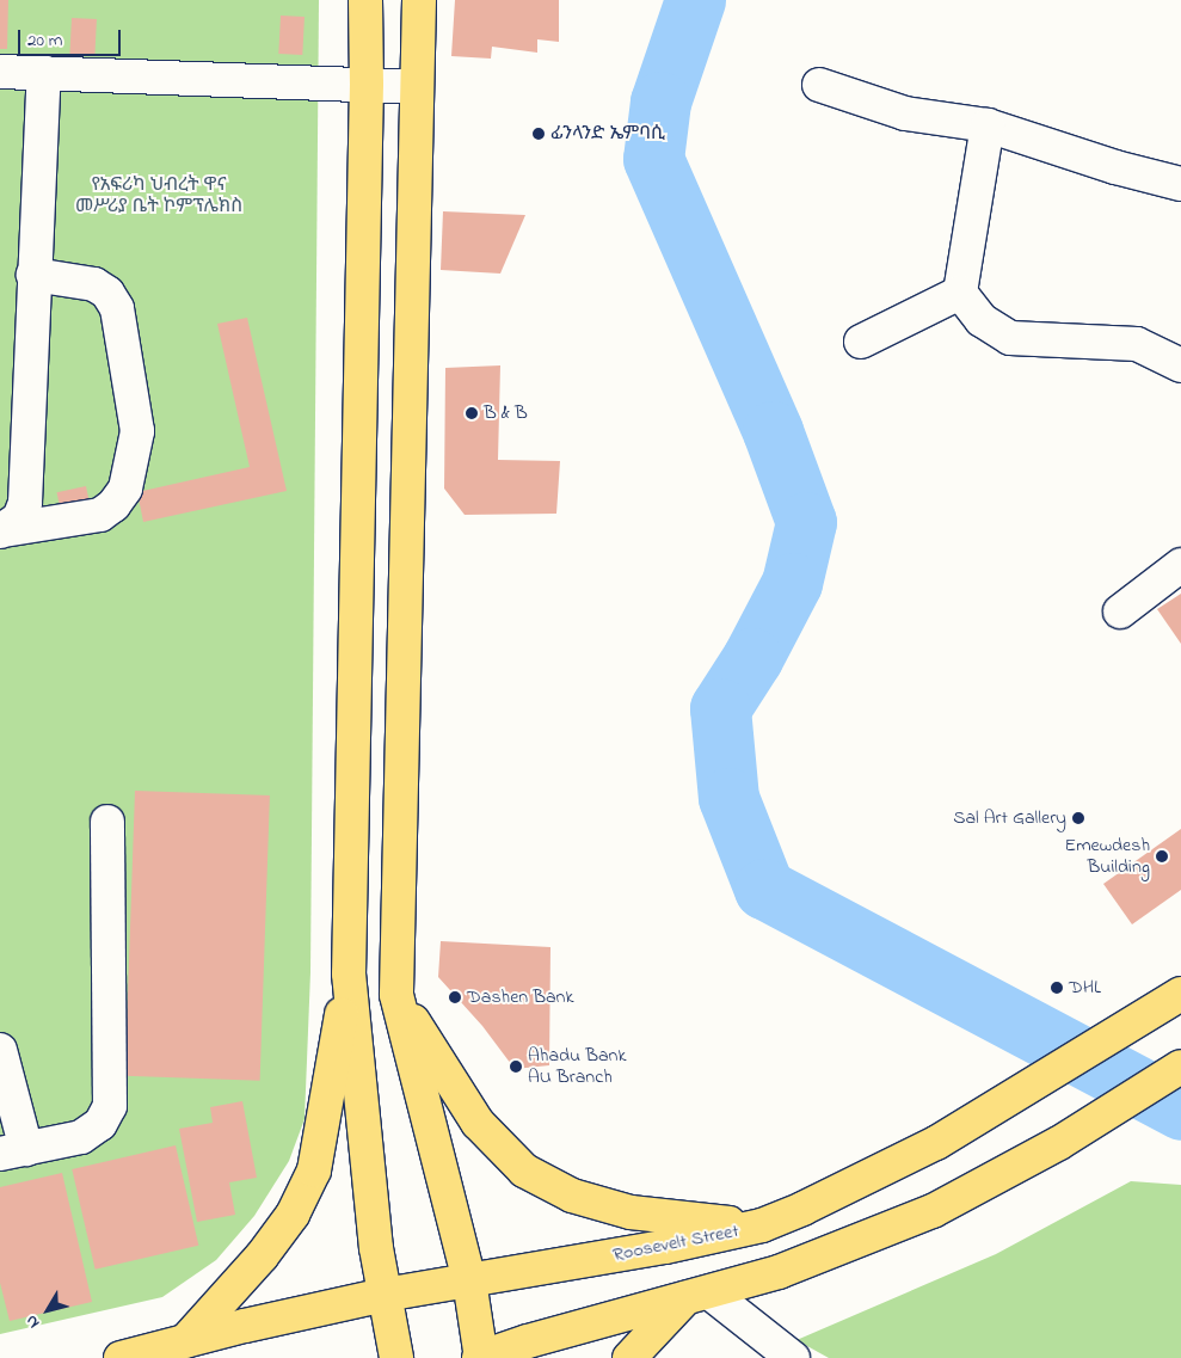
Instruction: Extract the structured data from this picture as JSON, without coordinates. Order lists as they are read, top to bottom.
{
  "streets": {
    "main road": ["Roosevelt Street"]
  },
  "parks": ["የአፍሪካ ህብረት ዋና መሥሪያ ቤት ኮምፕሌክስ"],
  "places": [
    "ፊንላንድ ኤምባሲ",
    "B & B",
    "Sal Art Gallery",
    "Emewdesh Building",
    "DHL",
    "Dashen Bank",
    "Ahadu Bank AU Branch"
  ],
  "scale_bar": "20 m",
  "north": "bottom left"
}
